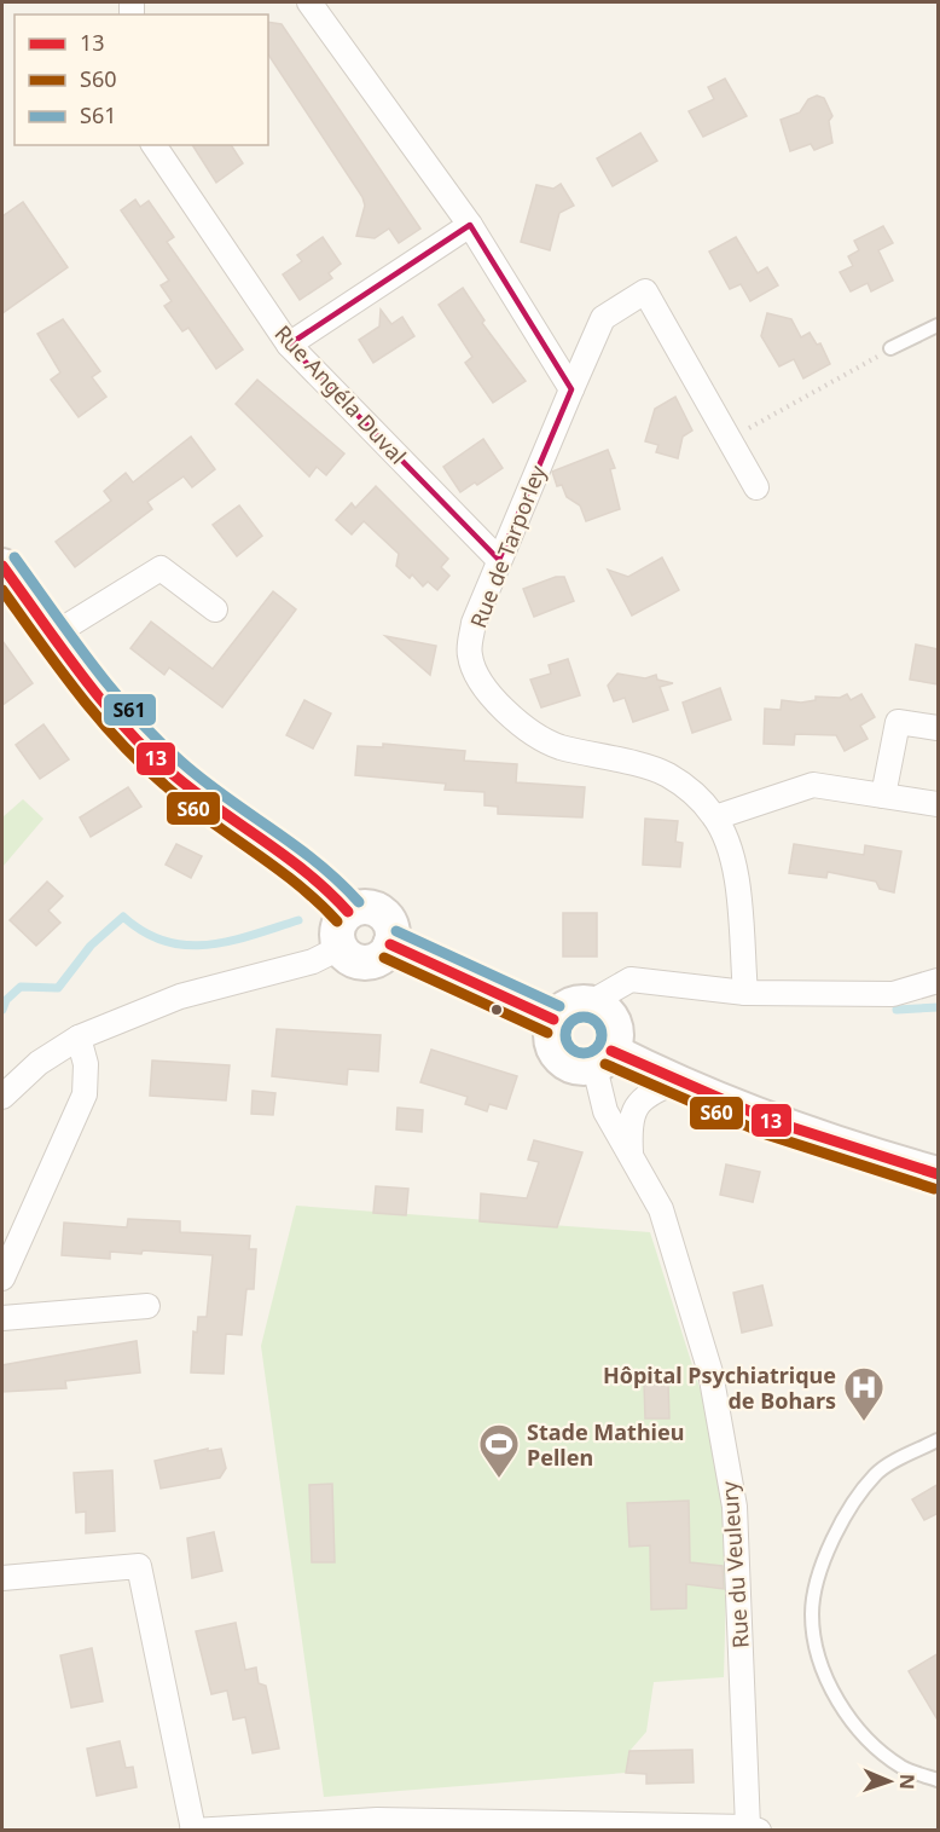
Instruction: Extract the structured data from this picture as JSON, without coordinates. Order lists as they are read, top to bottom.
{
  "streets": {
    "street": ["Rue Angéla Duval", "Rue de Tarporley", "Rue du Veuleury"]
  },
  "crossings": [
    ["Rue Angéla Duval", "Rue de Tarporley"]
  ],
  "places": {
    "hospital": ["Hôpital Psychiatrique de Bohars"],
    "sports": ["Stade Mathieu Pellen"]
  },
  "lines": ["transit line S61", "transit line 13", "transit line S60"],
  "legend": ["13", "S60", "S61"],
  "north": "right"
}
